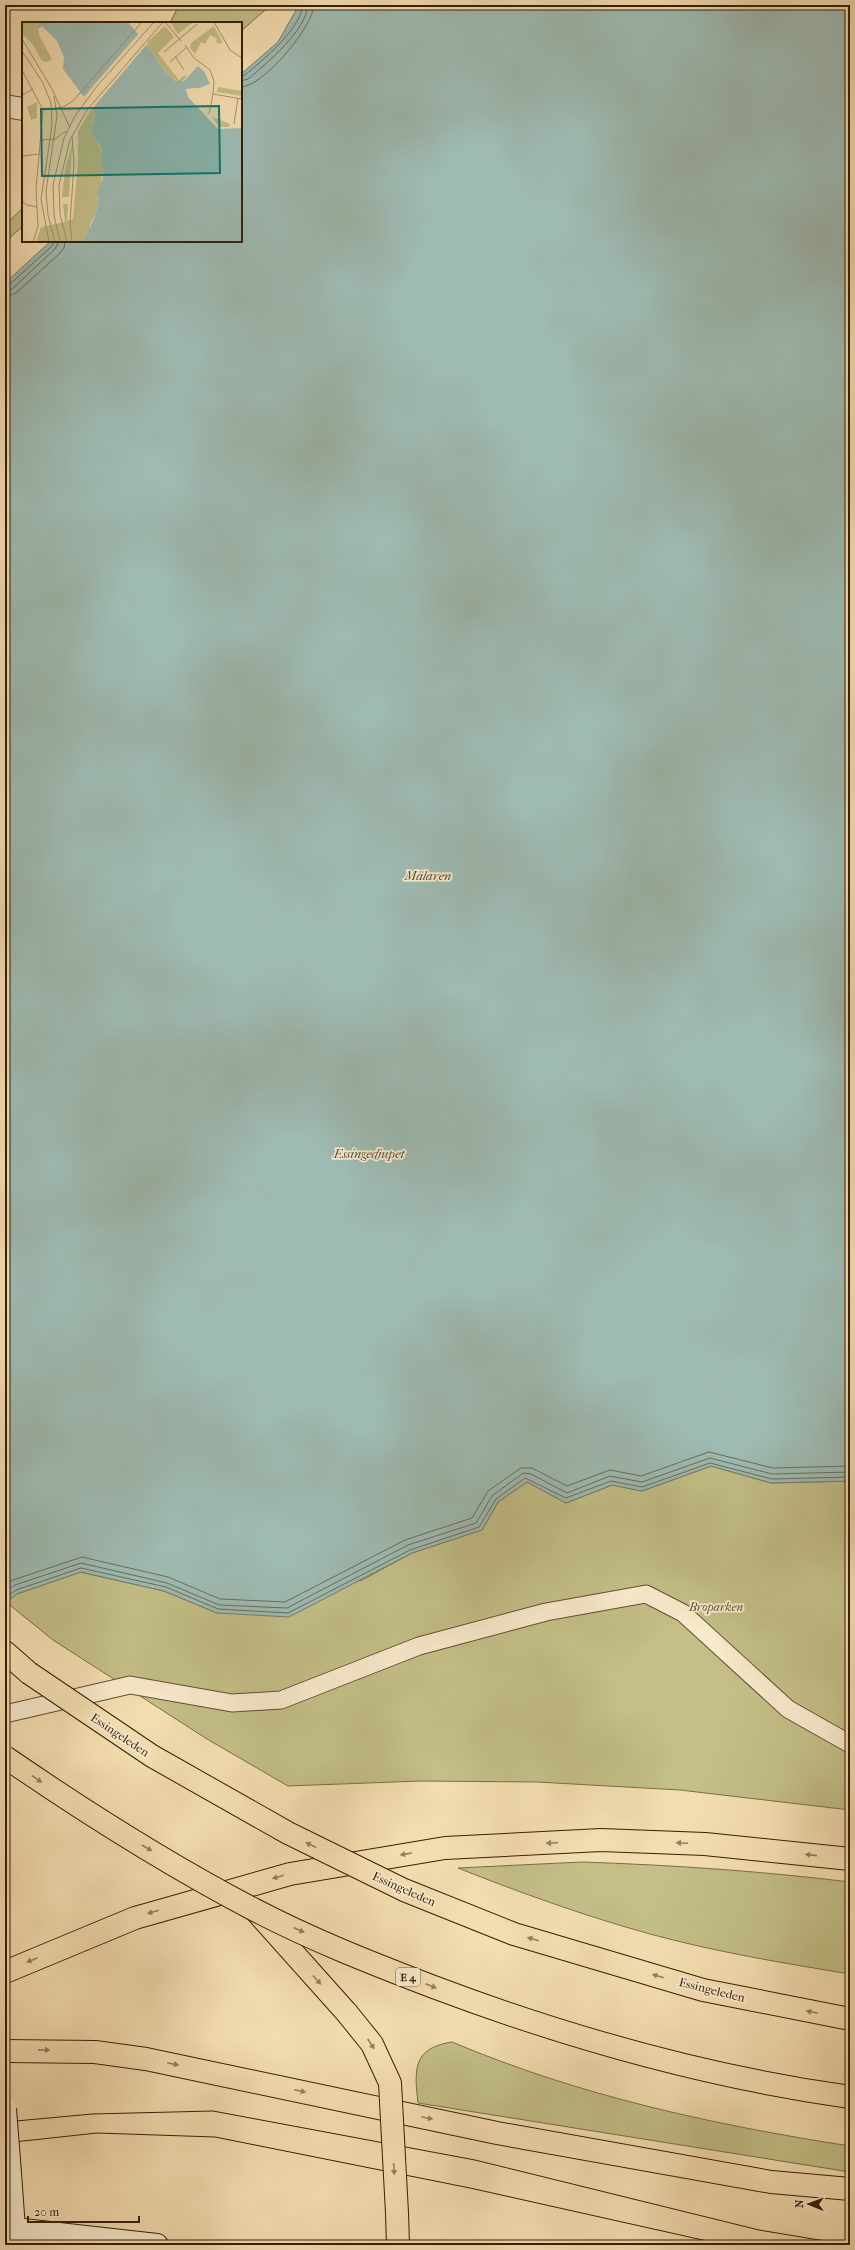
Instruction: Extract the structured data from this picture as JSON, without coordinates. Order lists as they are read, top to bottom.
{
  "streets": {
    "highway": ["Essingeleden", "E 4"]
  },
  "water": ["Mälaren", "Essingedjupet"],
  "parks": ["Broparken"],
  "scale_bar": "20 m",
  "north": "left"
}
